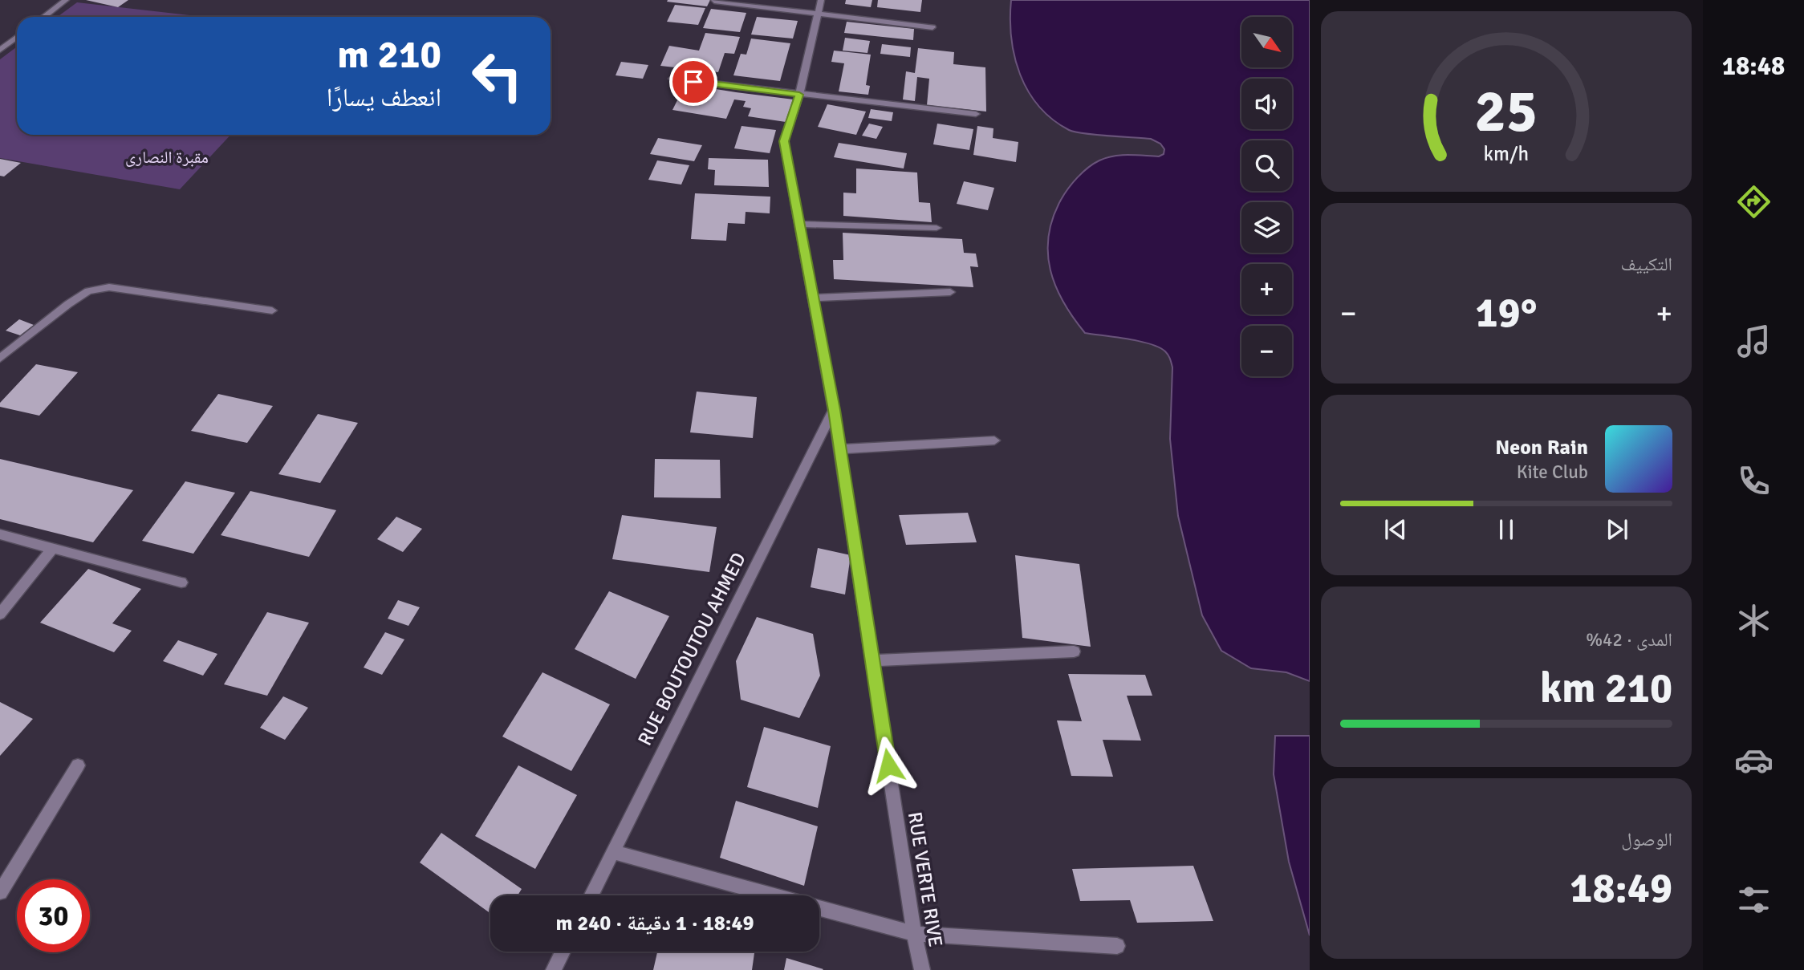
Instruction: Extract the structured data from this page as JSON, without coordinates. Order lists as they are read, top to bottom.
{
  "streets": {
    "street": ["RUE BOUTOUTOU AHMED", "RUE VERTE RIVE"]
  },
  "crossings": [
    ["RUE BOUTOUTOU AHMED", "RUE VERTE RIVE"]
  ],
  "parks": ["مقبرة النصارى"],
  "north": "bottom right",
  "page": {
    "tabs": "18:48",
    "map_buttons": ["+", "−"],
    "turn": ["210 m", "انعطف يسارًا"],
    "tile": [
      "التكييف",
      ["المدى · 42%", "210 km"],
      ["الوصول", "18:49"]
    ],
    "heat": ["−", "19°", "+"],
    "song": ["Neon Rain", "Kite Club"],
    "limit": "30",
    "trip": "18:49 · 1 دقيقة · 240 m",
    "gauge": ["25", "km/h"]
  }
}
